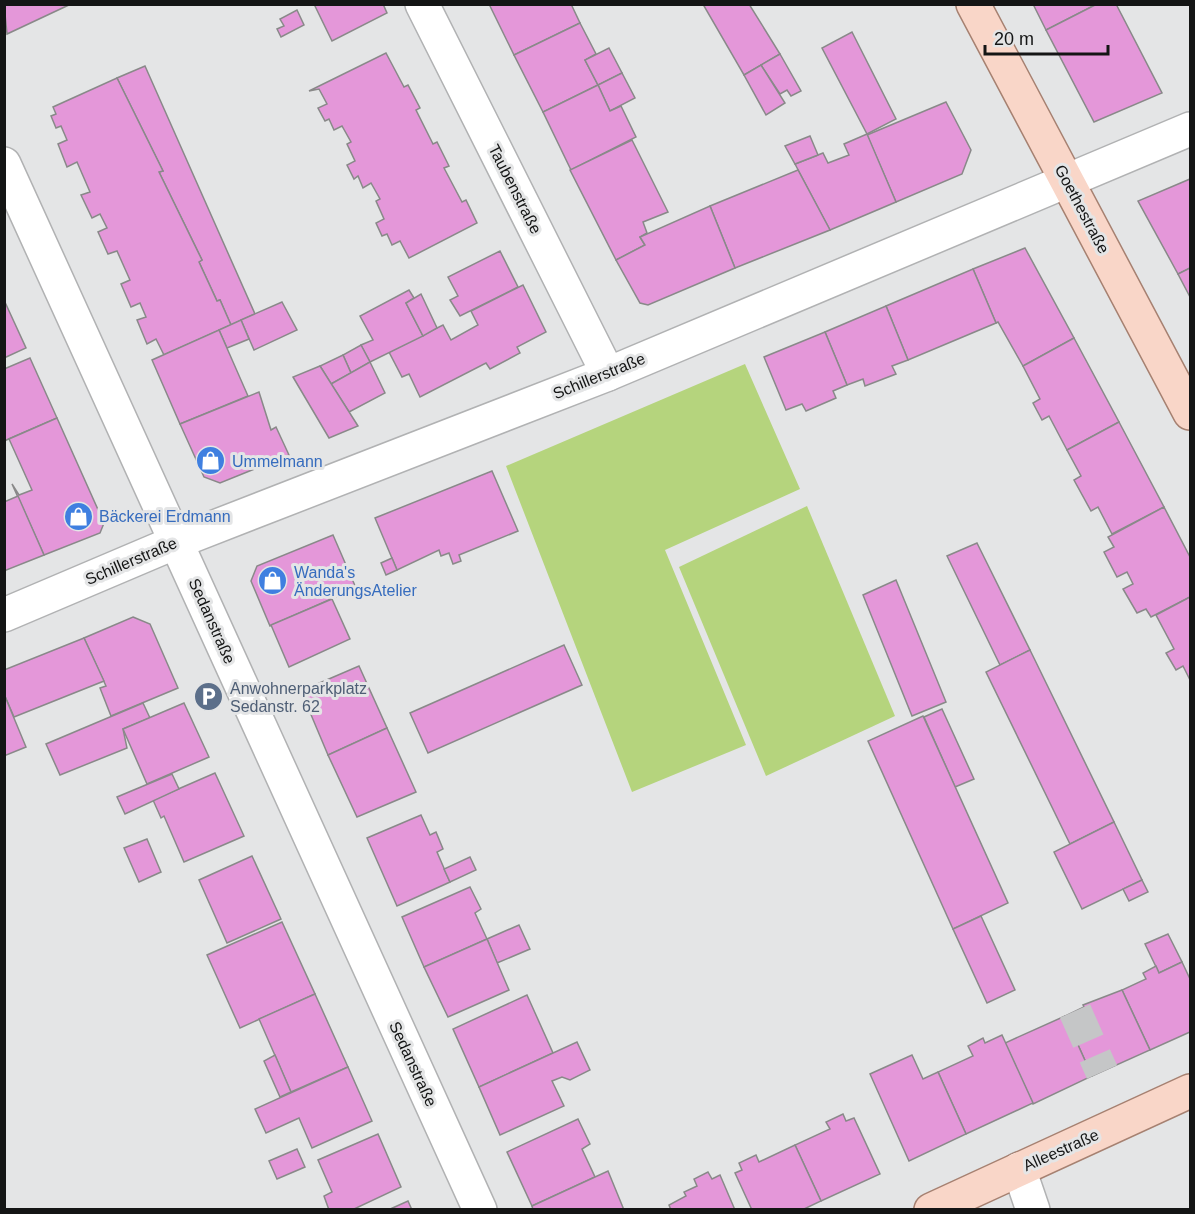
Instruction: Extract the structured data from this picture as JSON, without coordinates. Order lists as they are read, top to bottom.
{
  "streets": {
    "main road": ["Goethestraße", "Alleestraße"],
    "street": ["Taubenstraße", "Schillerstraße", "Sedanstraße"]
  },
  "crossings": [
    ["Taubenstraße", "Schillerstraße"],
    ["Goethestraße", "Schillerstraße"],
    ["Schillerstraße", "Sedanstraße"]
  ],
  "places": {
    "shop": ["Ummelmann", "Bäckerei Erdmann", "Wanda's ÄnderungsAtelier"],
    "parking": ["Anwohnerparkplatz Sedanstr. 62"]
  },
  "scale_bar": "20 m"
}
